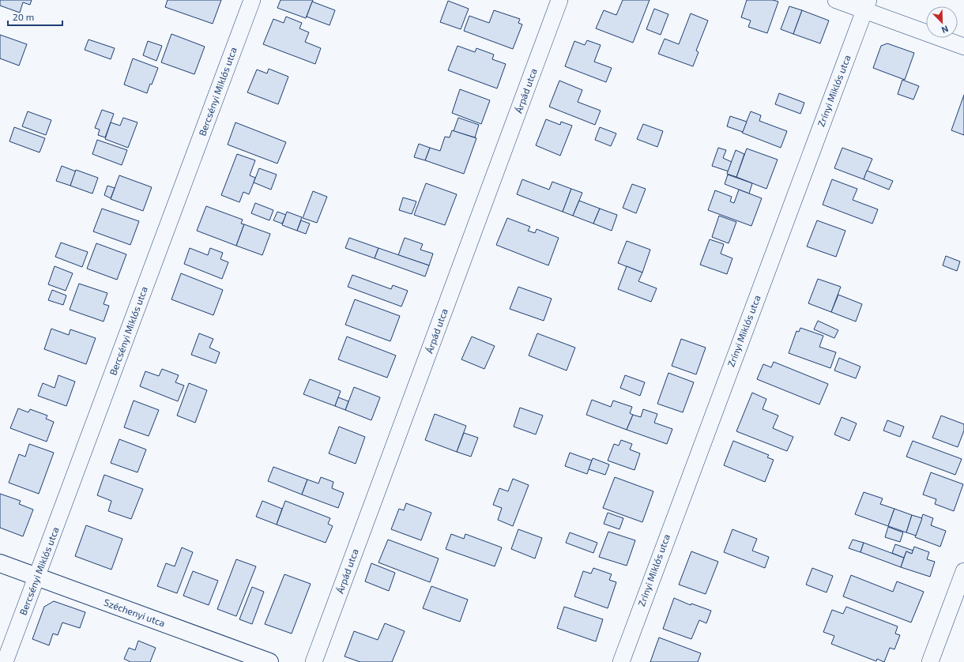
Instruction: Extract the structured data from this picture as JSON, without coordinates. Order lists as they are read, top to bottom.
{
  "streets": {
    "street": [
      "Árpád utca",
      "Zrínyi Miklós utca",
      "Bercsényi Miklós utca",
      "Széchenyi utca"
    ]
  },
  "crossings": [
    ["Bercsényi Miklós utca", "Széchenyi utca"]
  ],
  "scale_bar": "20 m",
  "north": "bottom right"
}
